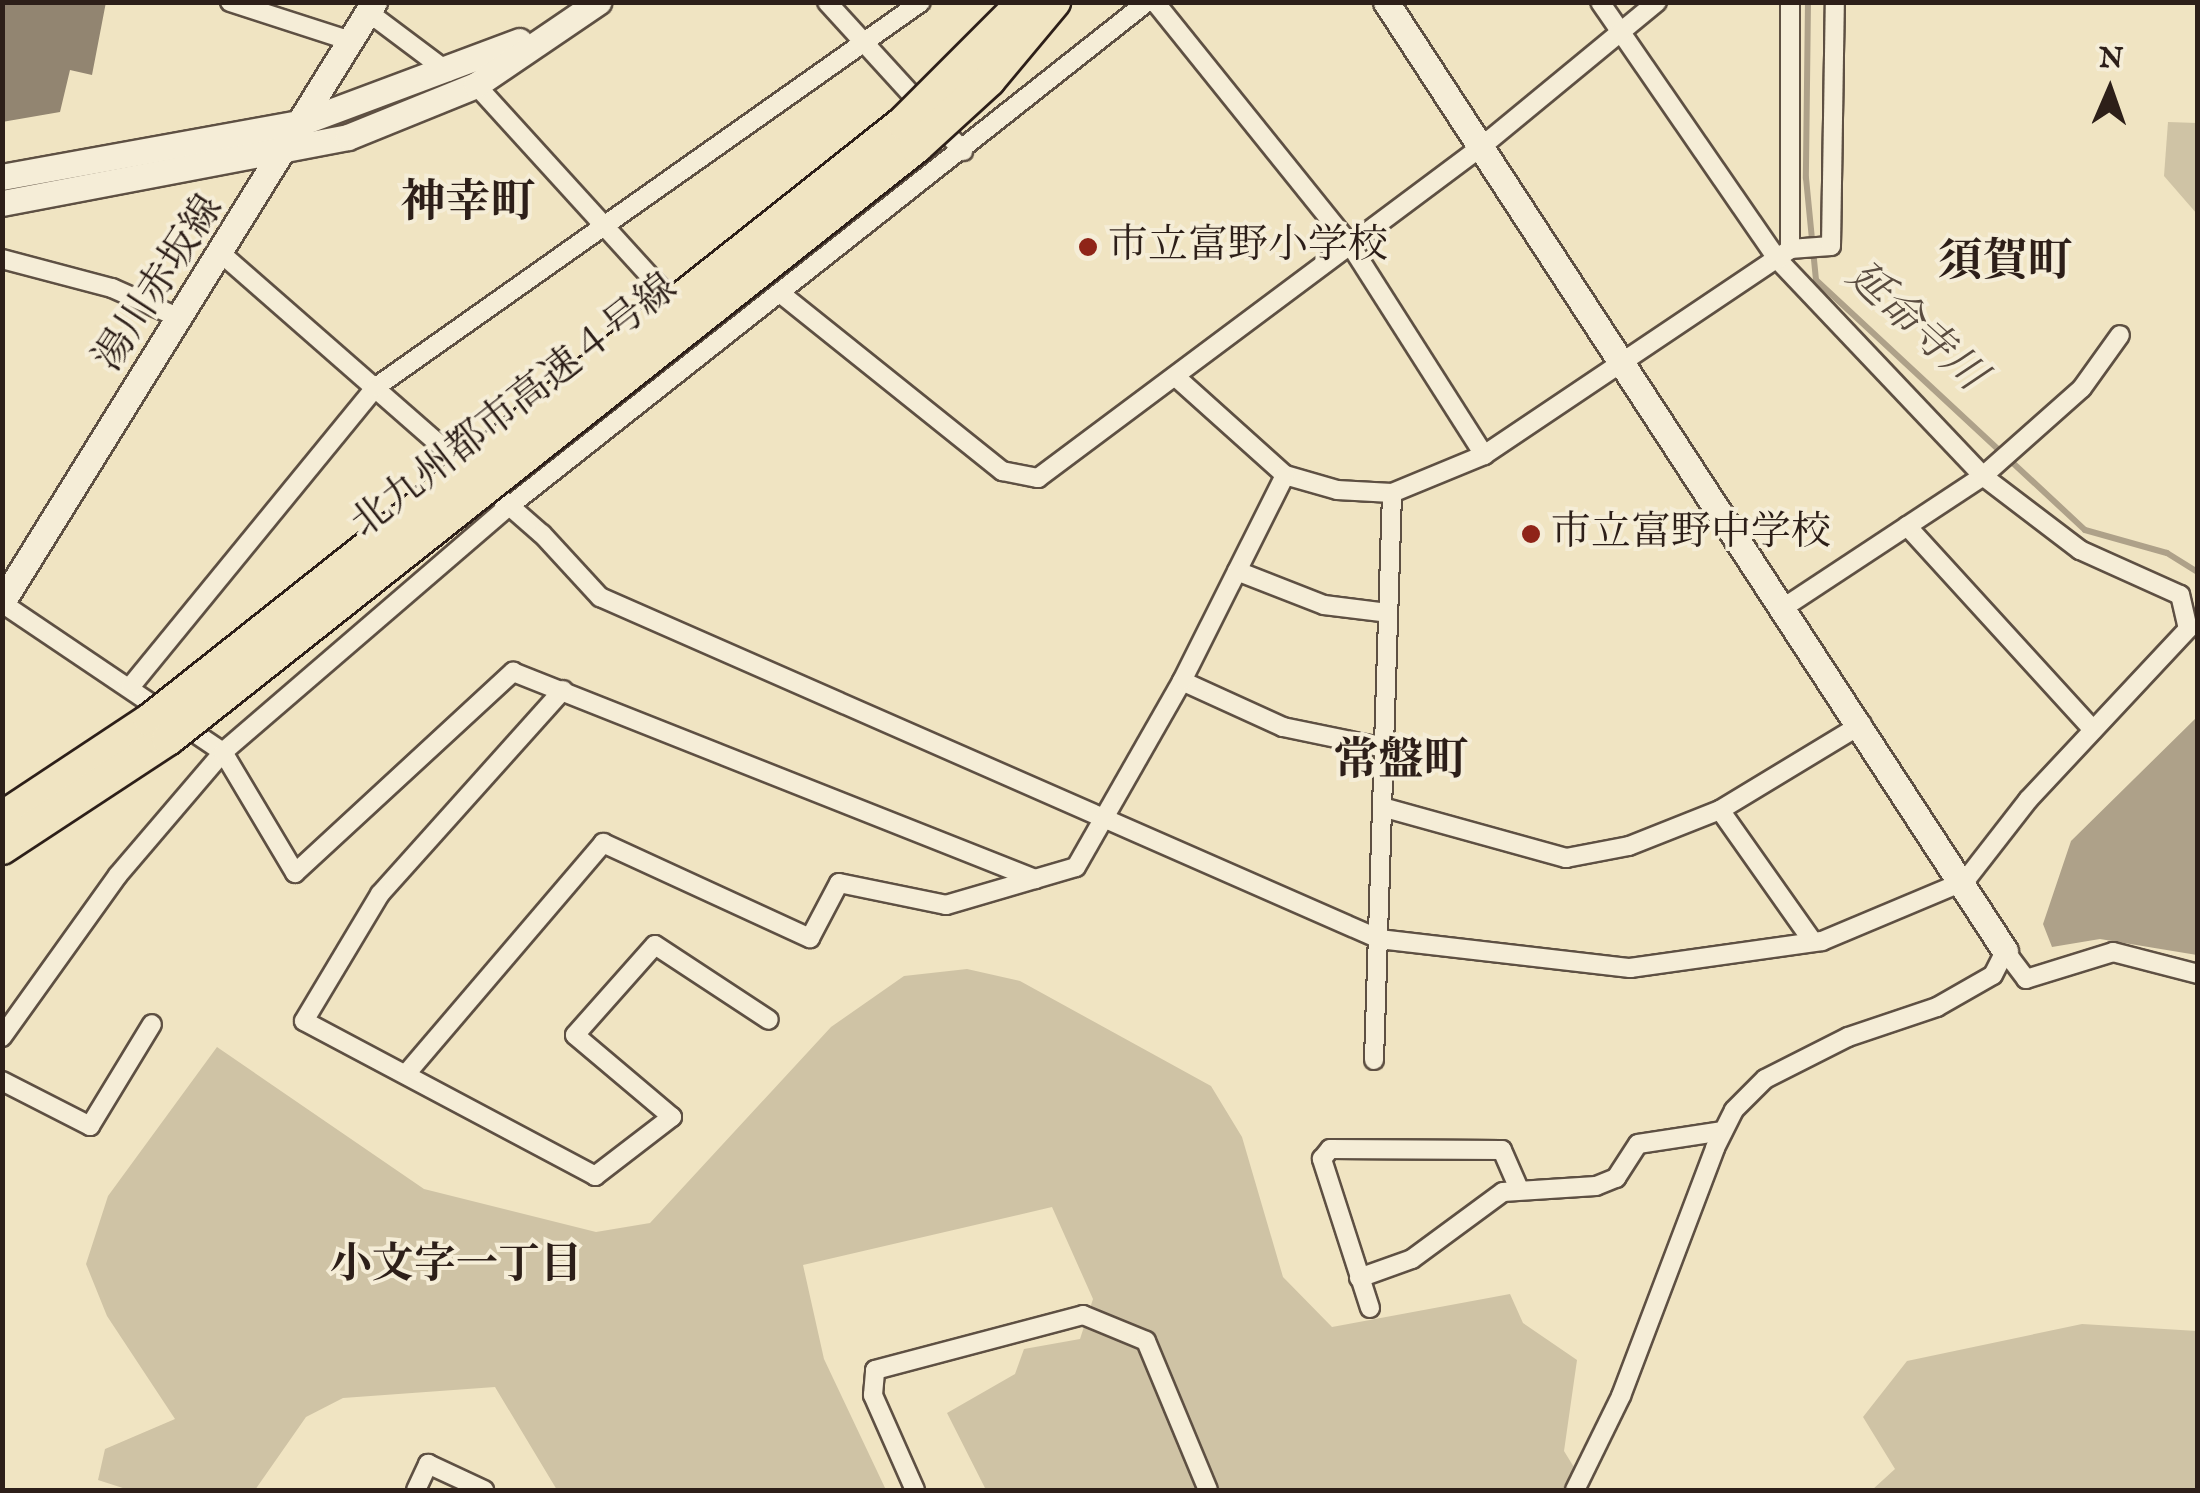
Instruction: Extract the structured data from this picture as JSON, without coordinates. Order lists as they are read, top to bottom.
{
  "streets": {
    "highway": ["北九州都市高速４号線"],
    "street": ["湯川赤坂線"]
  },
  "districts": [
    "神幸町",
    "須賀町",
    "常盤町",
    "小文字一丁目"
  ],
  "water": ["延命寺川"],
  "places": ["市立富野小学校", "市立富野中学校"],
  "north": "top"
}
